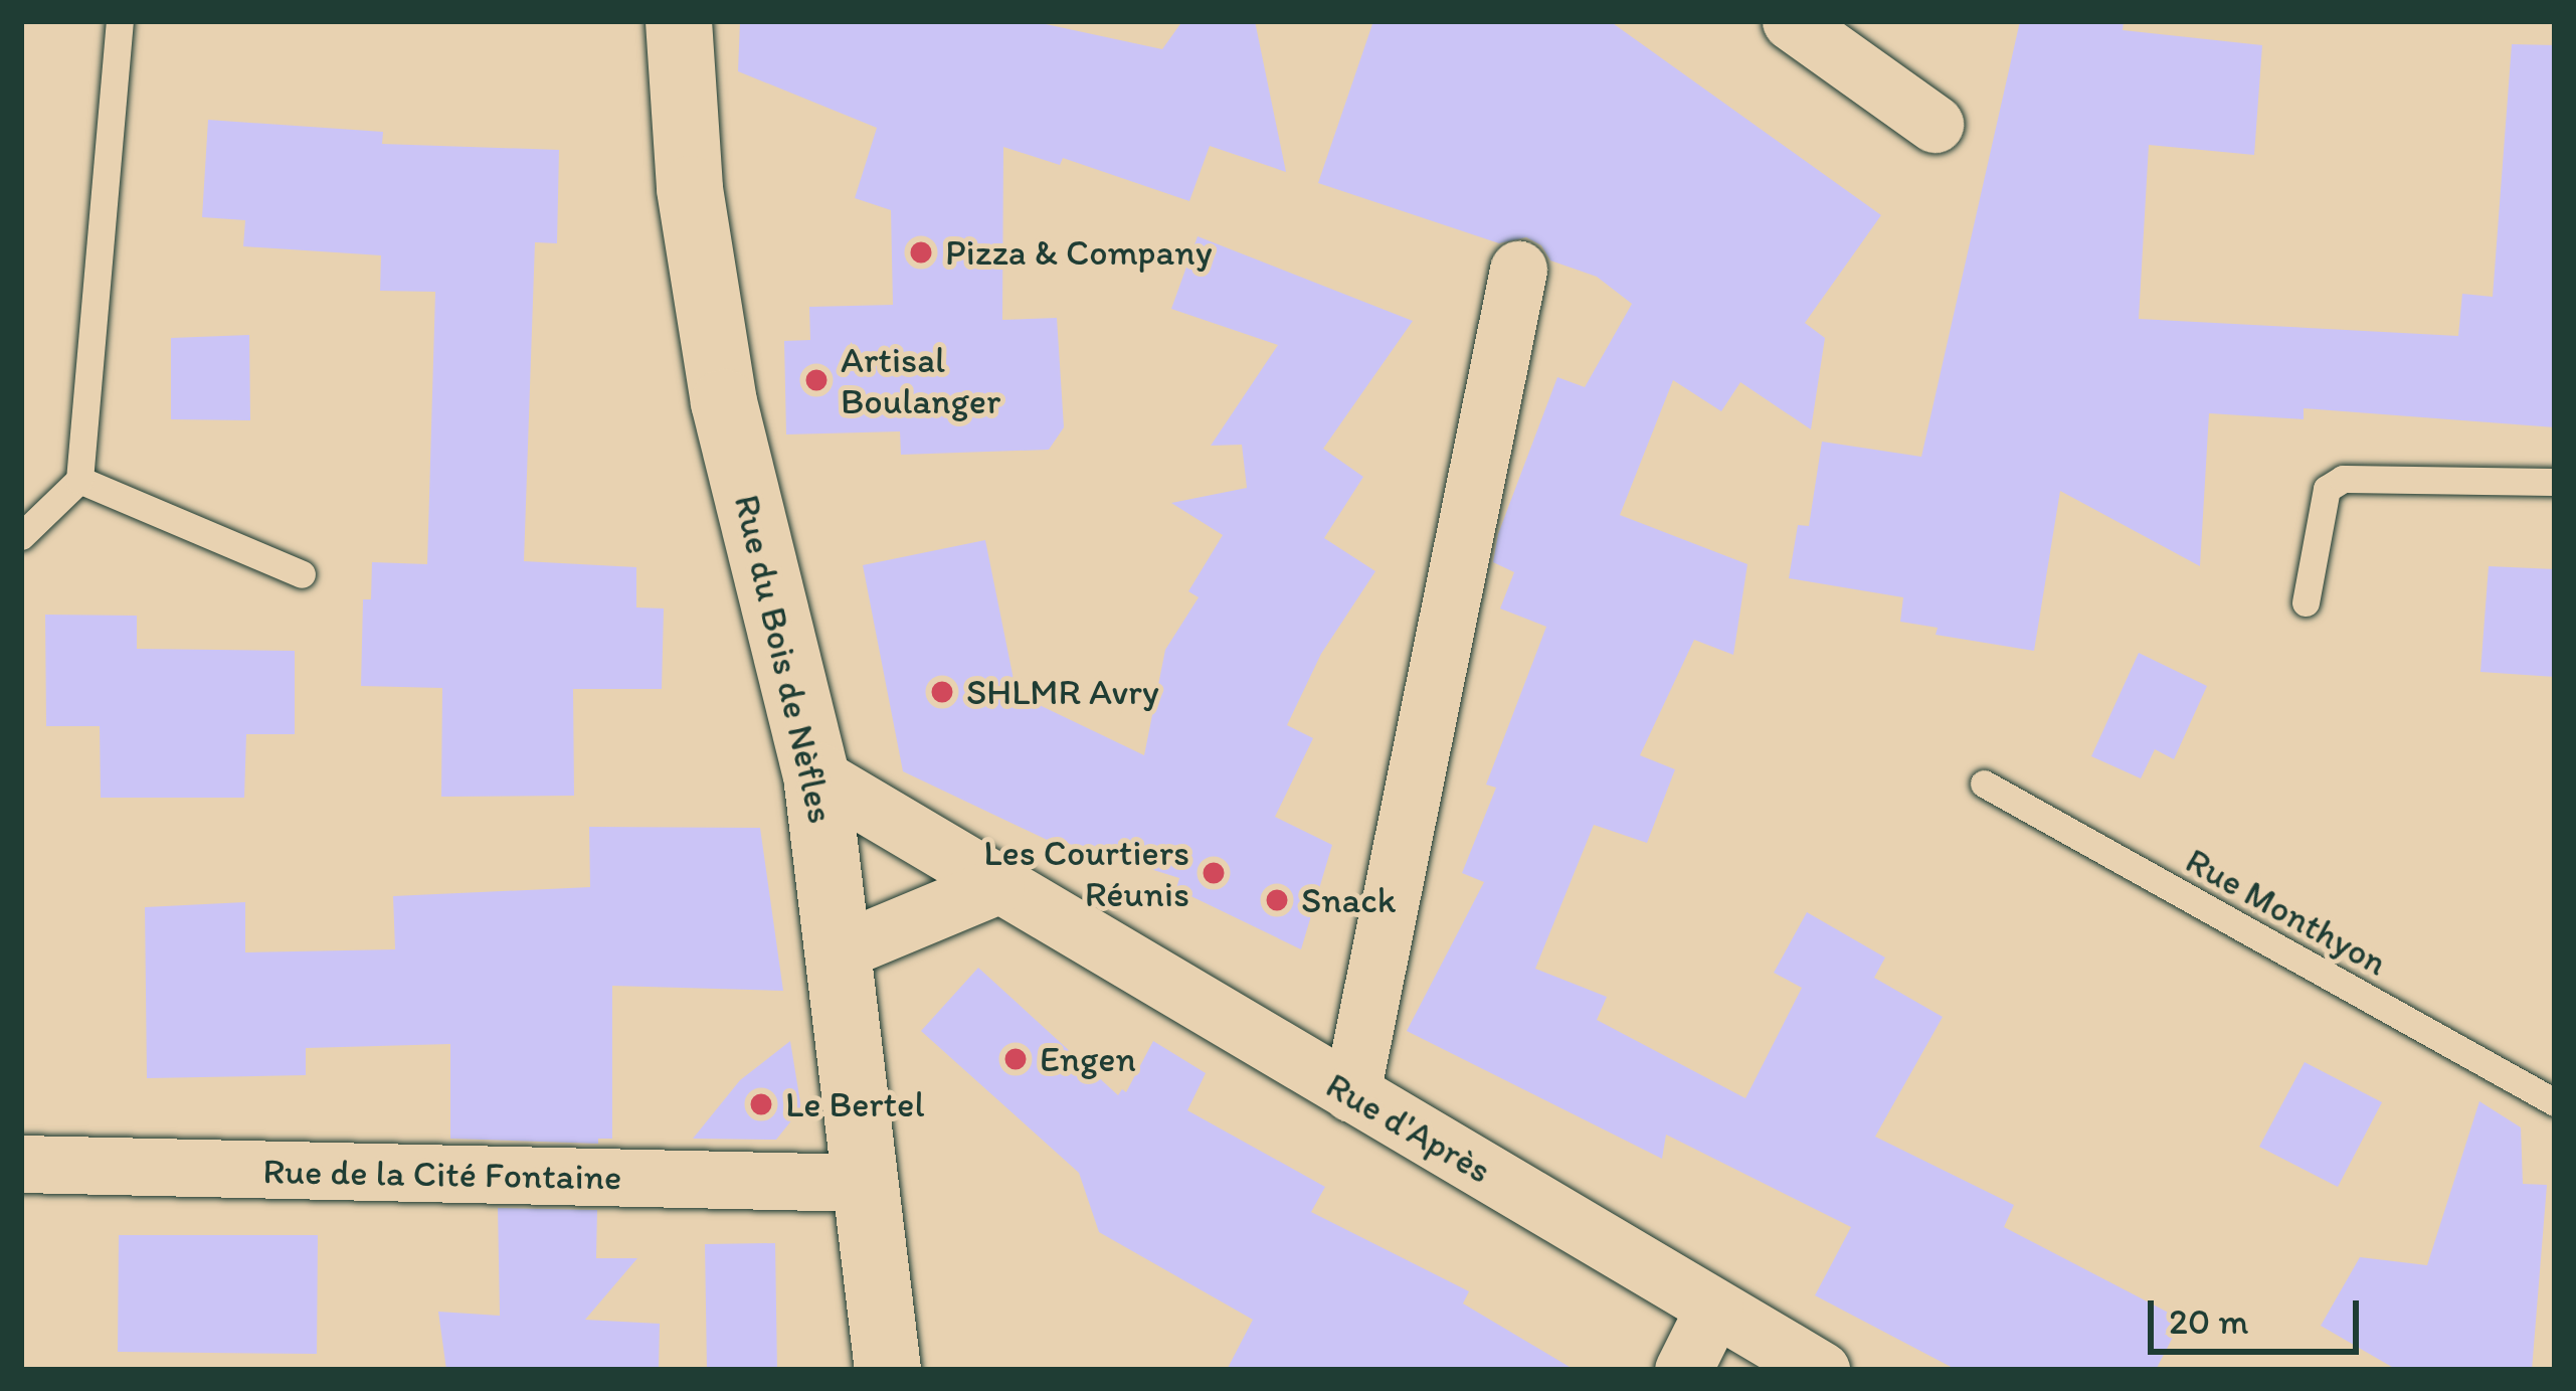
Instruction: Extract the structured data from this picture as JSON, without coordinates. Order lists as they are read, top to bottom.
{
  "streets": {
    "street": ["Rue du Bois de Nèfles", "Rue d'Après", "Rue de la Cité Fontaine"],
    "lane": ["Rue Monthyon"]
  },
  "crossings": [
    ["Rue du Bois de Nèfles", "Rue d'Après"],
    ["Rue du Bois de Nèfles", "Rue de la Cité Fontaine"]
  ],
  "places": [
    "Pizza & Company",
    "Artisal Boulanger",
    "SHLMR Avry",
    "Les Courtiers Réunis",
    "Snack",
    "Engen",
    "Le Bertel"
  ],
  "scale_bar": "20 m"
}
